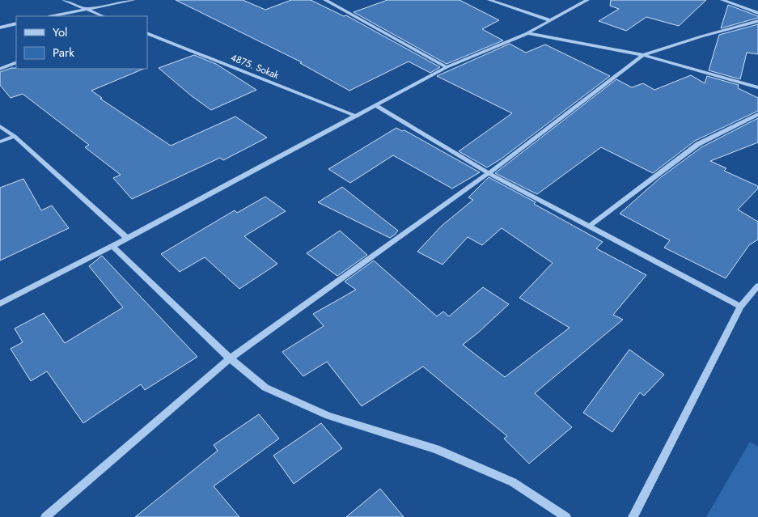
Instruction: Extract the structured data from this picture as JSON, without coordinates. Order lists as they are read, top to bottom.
{
  "streets": {
    "street": ["4875. Sokak"]
  },
  "legend": ["Yol", "Park"]
}
